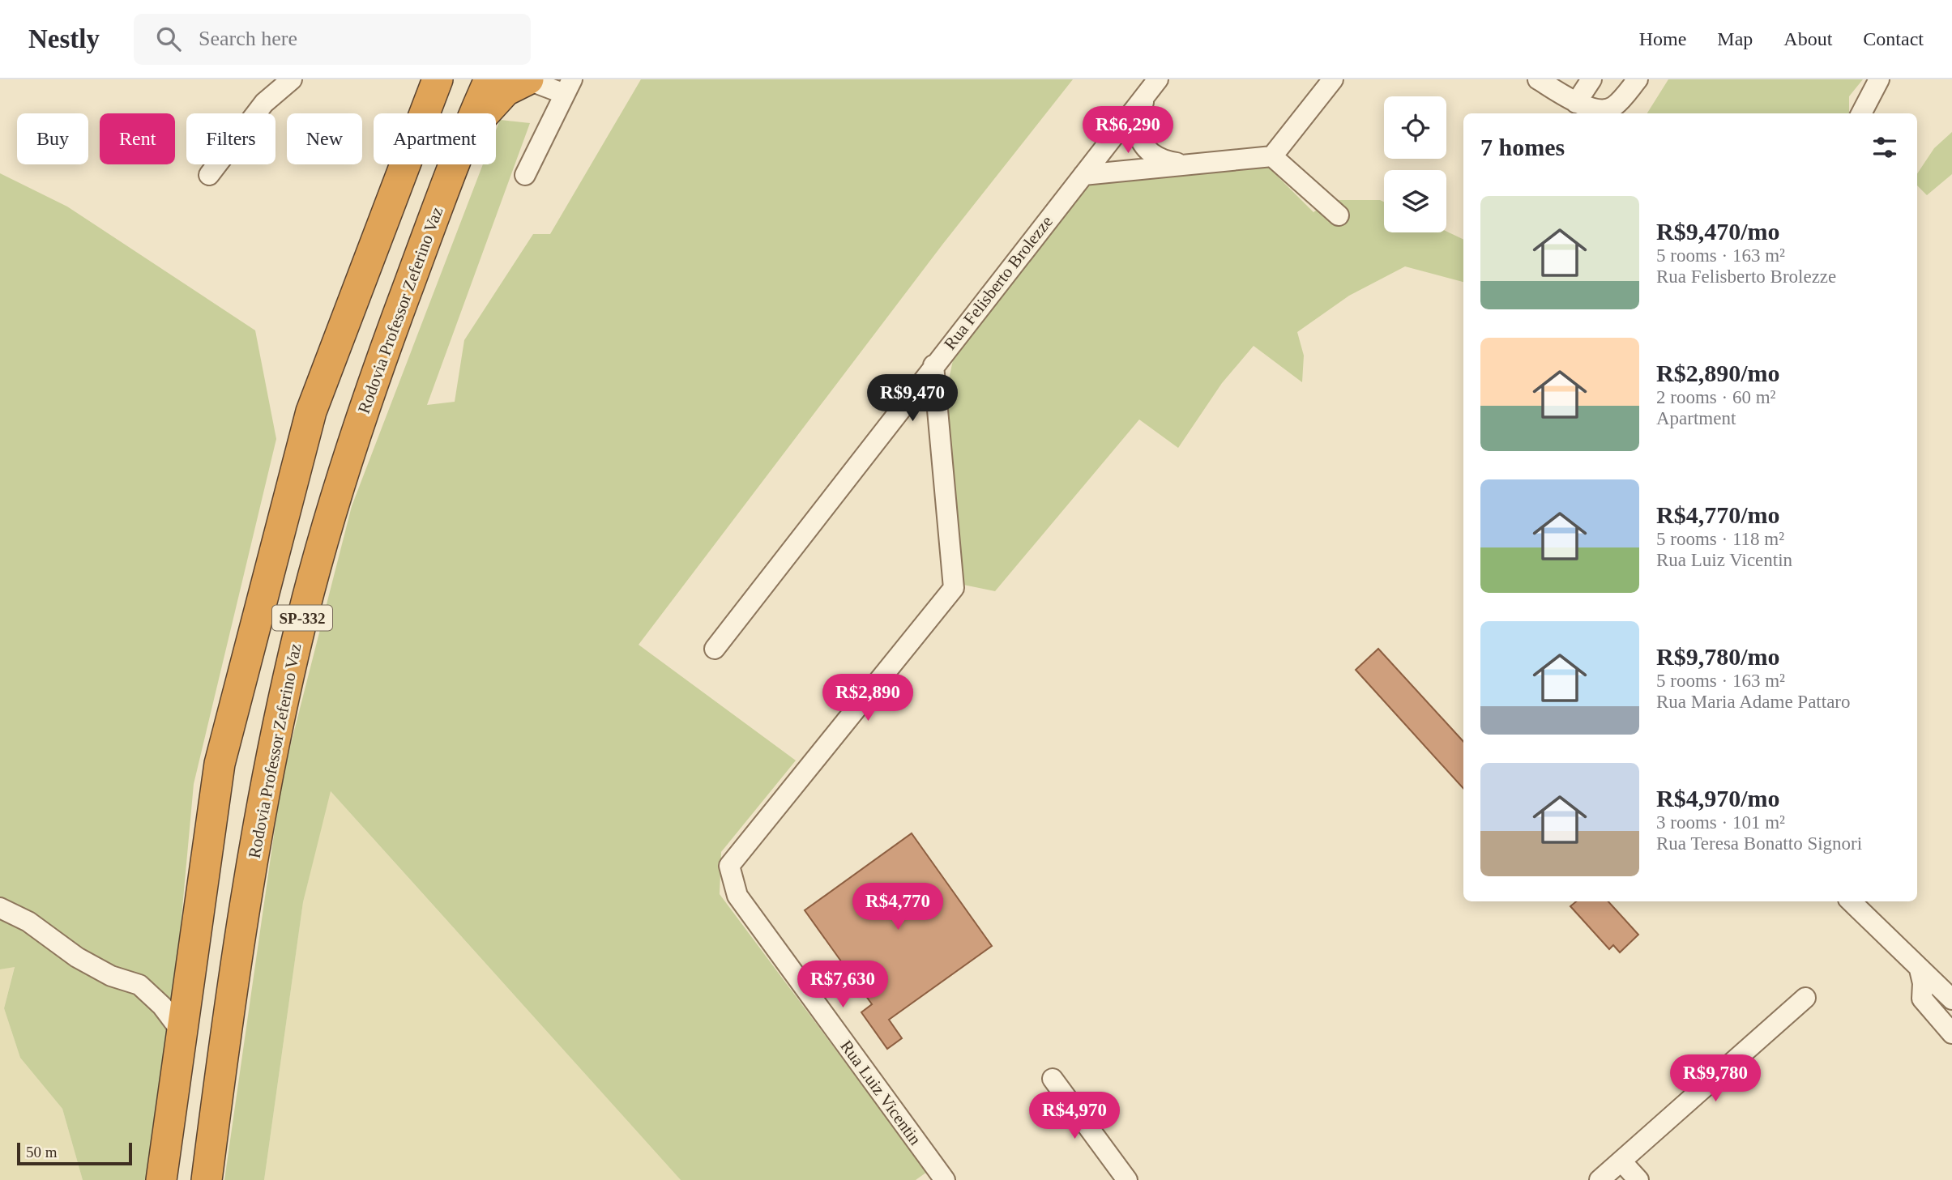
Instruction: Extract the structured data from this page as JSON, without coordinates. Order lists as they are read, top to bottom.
{
  "streets": {
    "highway": ["Rodovia Professor Zeferino Vaz", "SP-332"],
    "street": ["Rua Felisberto Brolezze", "Rua Luiz Vicentin"]
  },
  "crossings": [
    ["Rua Felisberto Brolezze", "Rua Luiz Vicentin"]
  ],
  "scale_bar": "50 m",
  "page": {
    "header": "Nestly",
    "search": "Search here",
    "nav": [
      "Home",
      "Map",
      "About",
      "Contact"
    ],
    "price": [
      "R$6,290",
      "R$9,470",
      "R$2,890",
      "R$4,770",
      "R$7,630",
      "R$9,780",
      "R$4,970"
    ],
    "chip": [
      "Buy",
      "Rent",
      "Filters",
      "New",
      "Apartment"
    ],
    "heading": "7 homes",
    "list": [
      {
        "name": "R$9,470/mo",
        "note": "5 rooms · 163 m² · Rua Felisberto Brolezze"
      },
      {
        "name": "R$2,890/mo",
        "note": "2 rooms · 60 m² · Apartment"
      },
      {
        "name": "R$4,770/mo",
        "note": "5 rooms · 118 m² · Rua Luiz Vicentin"
      },
      {
        "name": "R$9,780/mo",
        "note": "5 rooms · 163 m² · Rua Maria Adame Pattaro"
      },
      {
        "name": "R$4,970/mo",
        "note": "3 rooms · 101 m² · Rua Teresa Bonatto Signori"
      }
    ],
    "scale": "50 m"
  }
}
